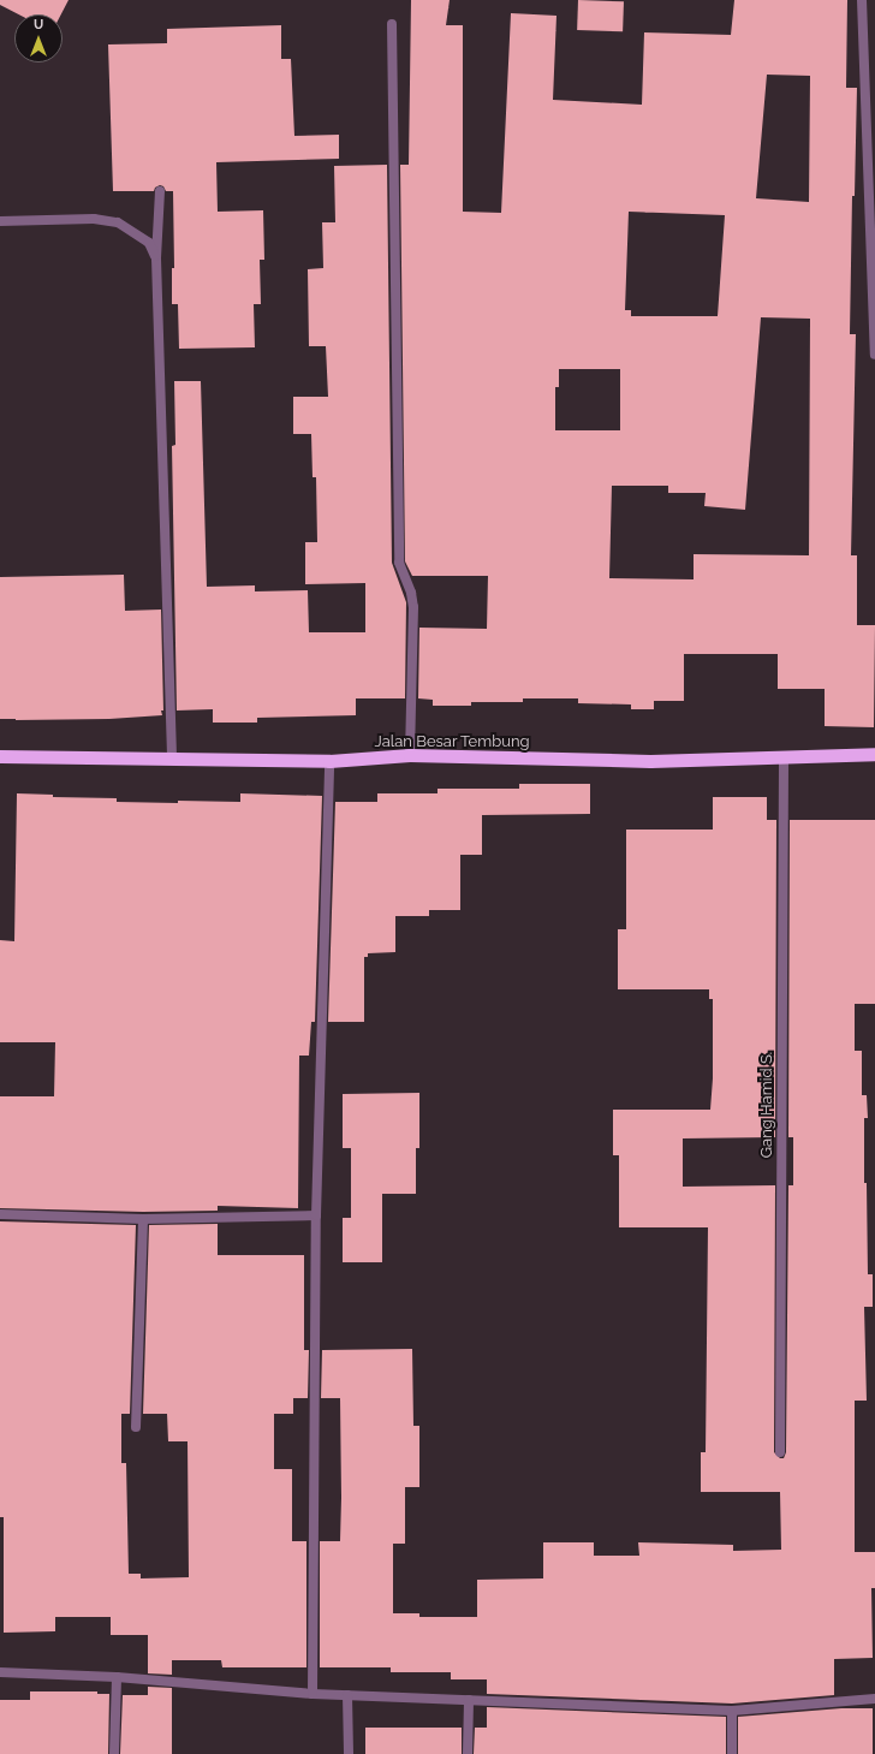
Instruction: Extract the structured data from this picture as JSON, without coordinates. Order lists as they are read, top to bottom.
{
  "streets": {
    "highway": ["Jalan Besar Tembung"],
    "street": ["Gang Hamid S."]
  },
  "crossings": [
    ["Jalan Besar Tembung", "Gang Hamid S."]
  ],
  "north": "top"
}
